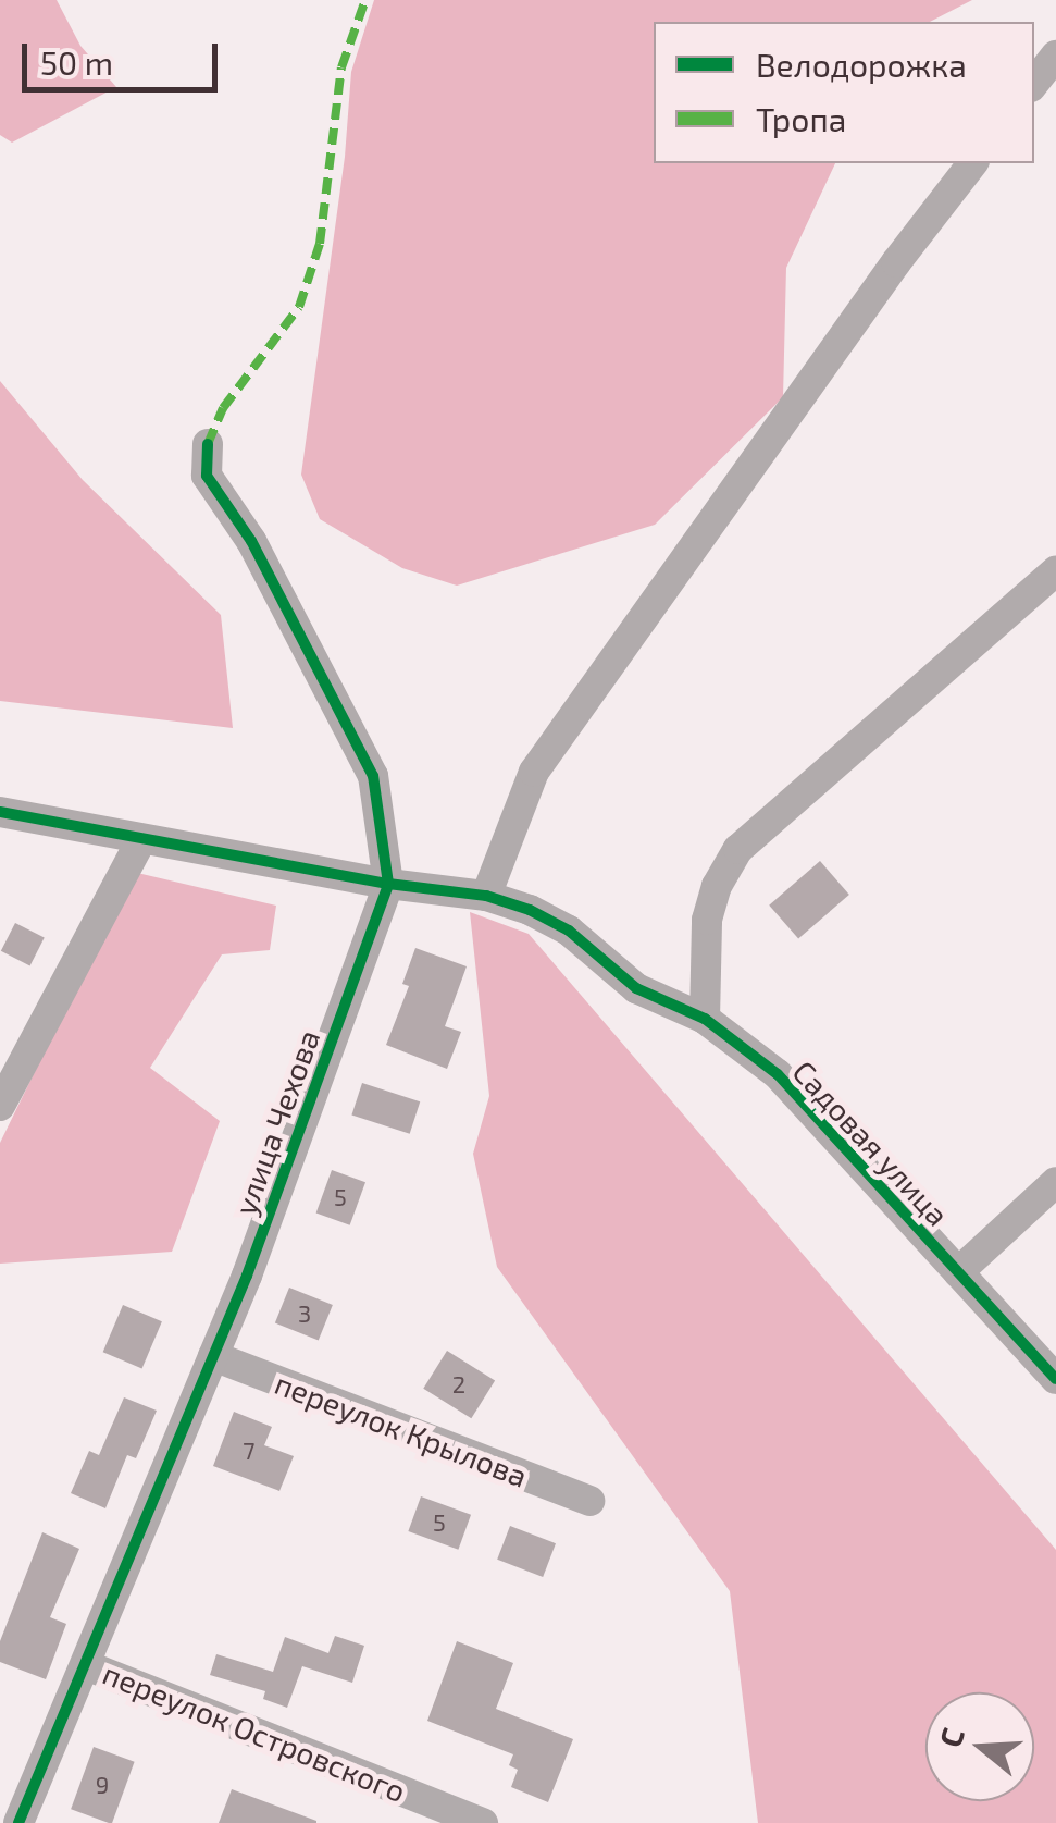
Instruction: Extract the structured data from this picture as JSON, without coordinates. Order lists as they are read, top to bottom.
{
  "streets": {
    "street": [
      "улица Чехова",
      "Садовая улица",
      "переулок Крылова",
      "переулок Островского"
    ]
  },
  "crossings": [
    ["улица Чехова", "Садовая улица"],
    ["улица Чехова", "переулок Крылова"],
    ["улица Чехова", "переулок Островского"]
  ],
  "house_numbers": [
    "5",
    "3",
    "2",
    "7",
    "5",
    "9"
  ],
  "legend": ["Велодорожка", "Тропа"],
  "scale_bar": "50 m",
  "north": "left"
}
